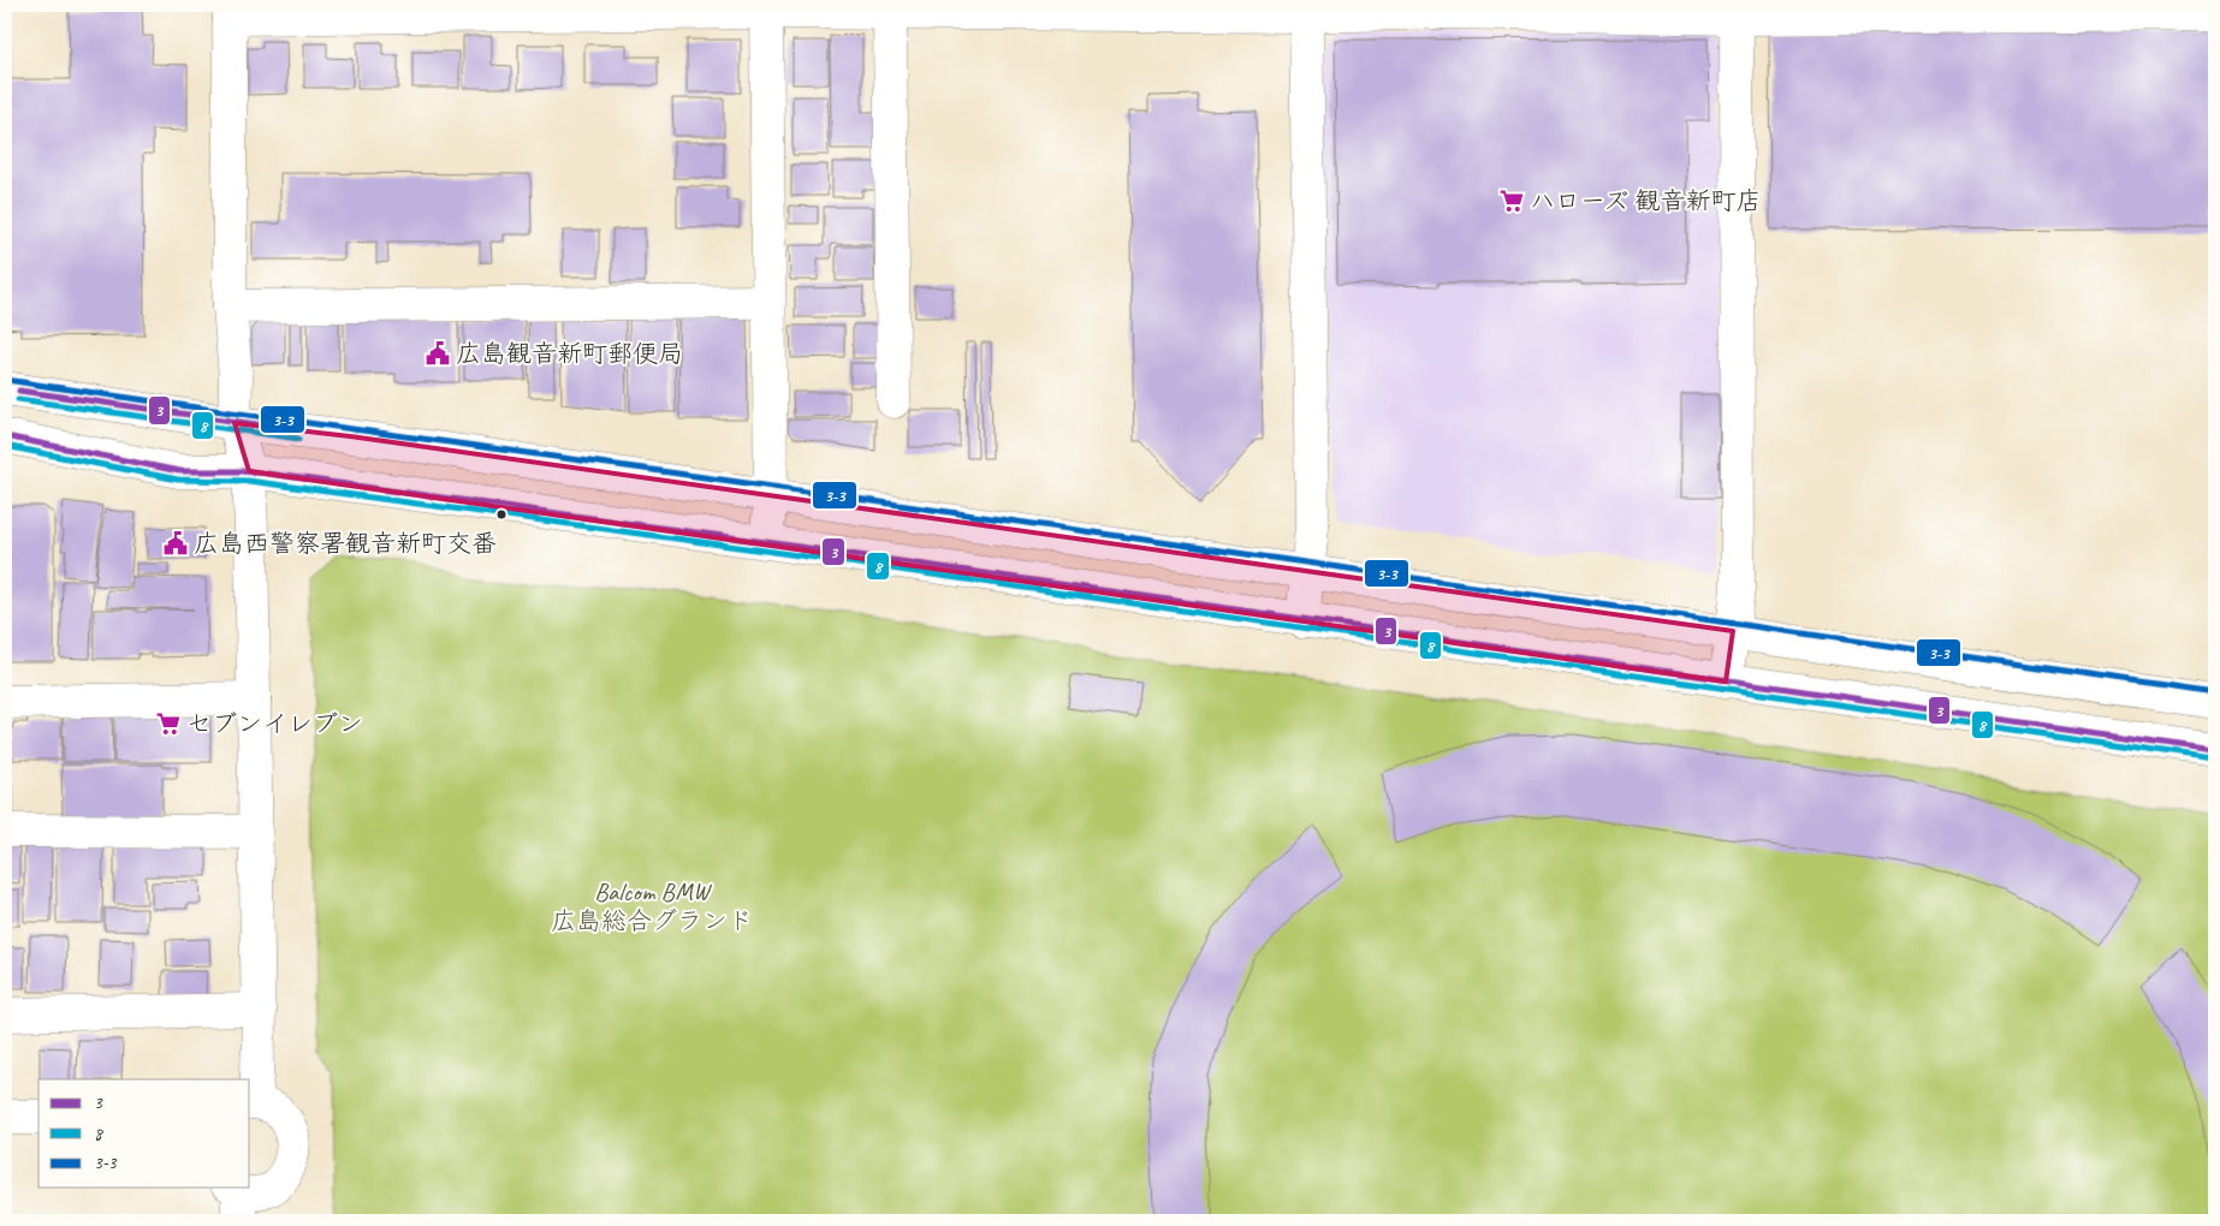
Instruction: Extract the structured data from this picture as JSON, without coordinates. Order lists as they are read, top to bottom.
{
  "parks": ["Balcom BMW 広島総合グランド"],
  "places": {
    "supermarket": ["ハローズ 観音新町店", "セブンイレブン"],
    "public building": ["広島観音新町郵便局", "広島西警察署観音新町交番"]
  },
  "lines": ["transit line 3-3", "transit line 3", "transit line 8"],
  "legend": ["3", "8", "3-3"]
}
